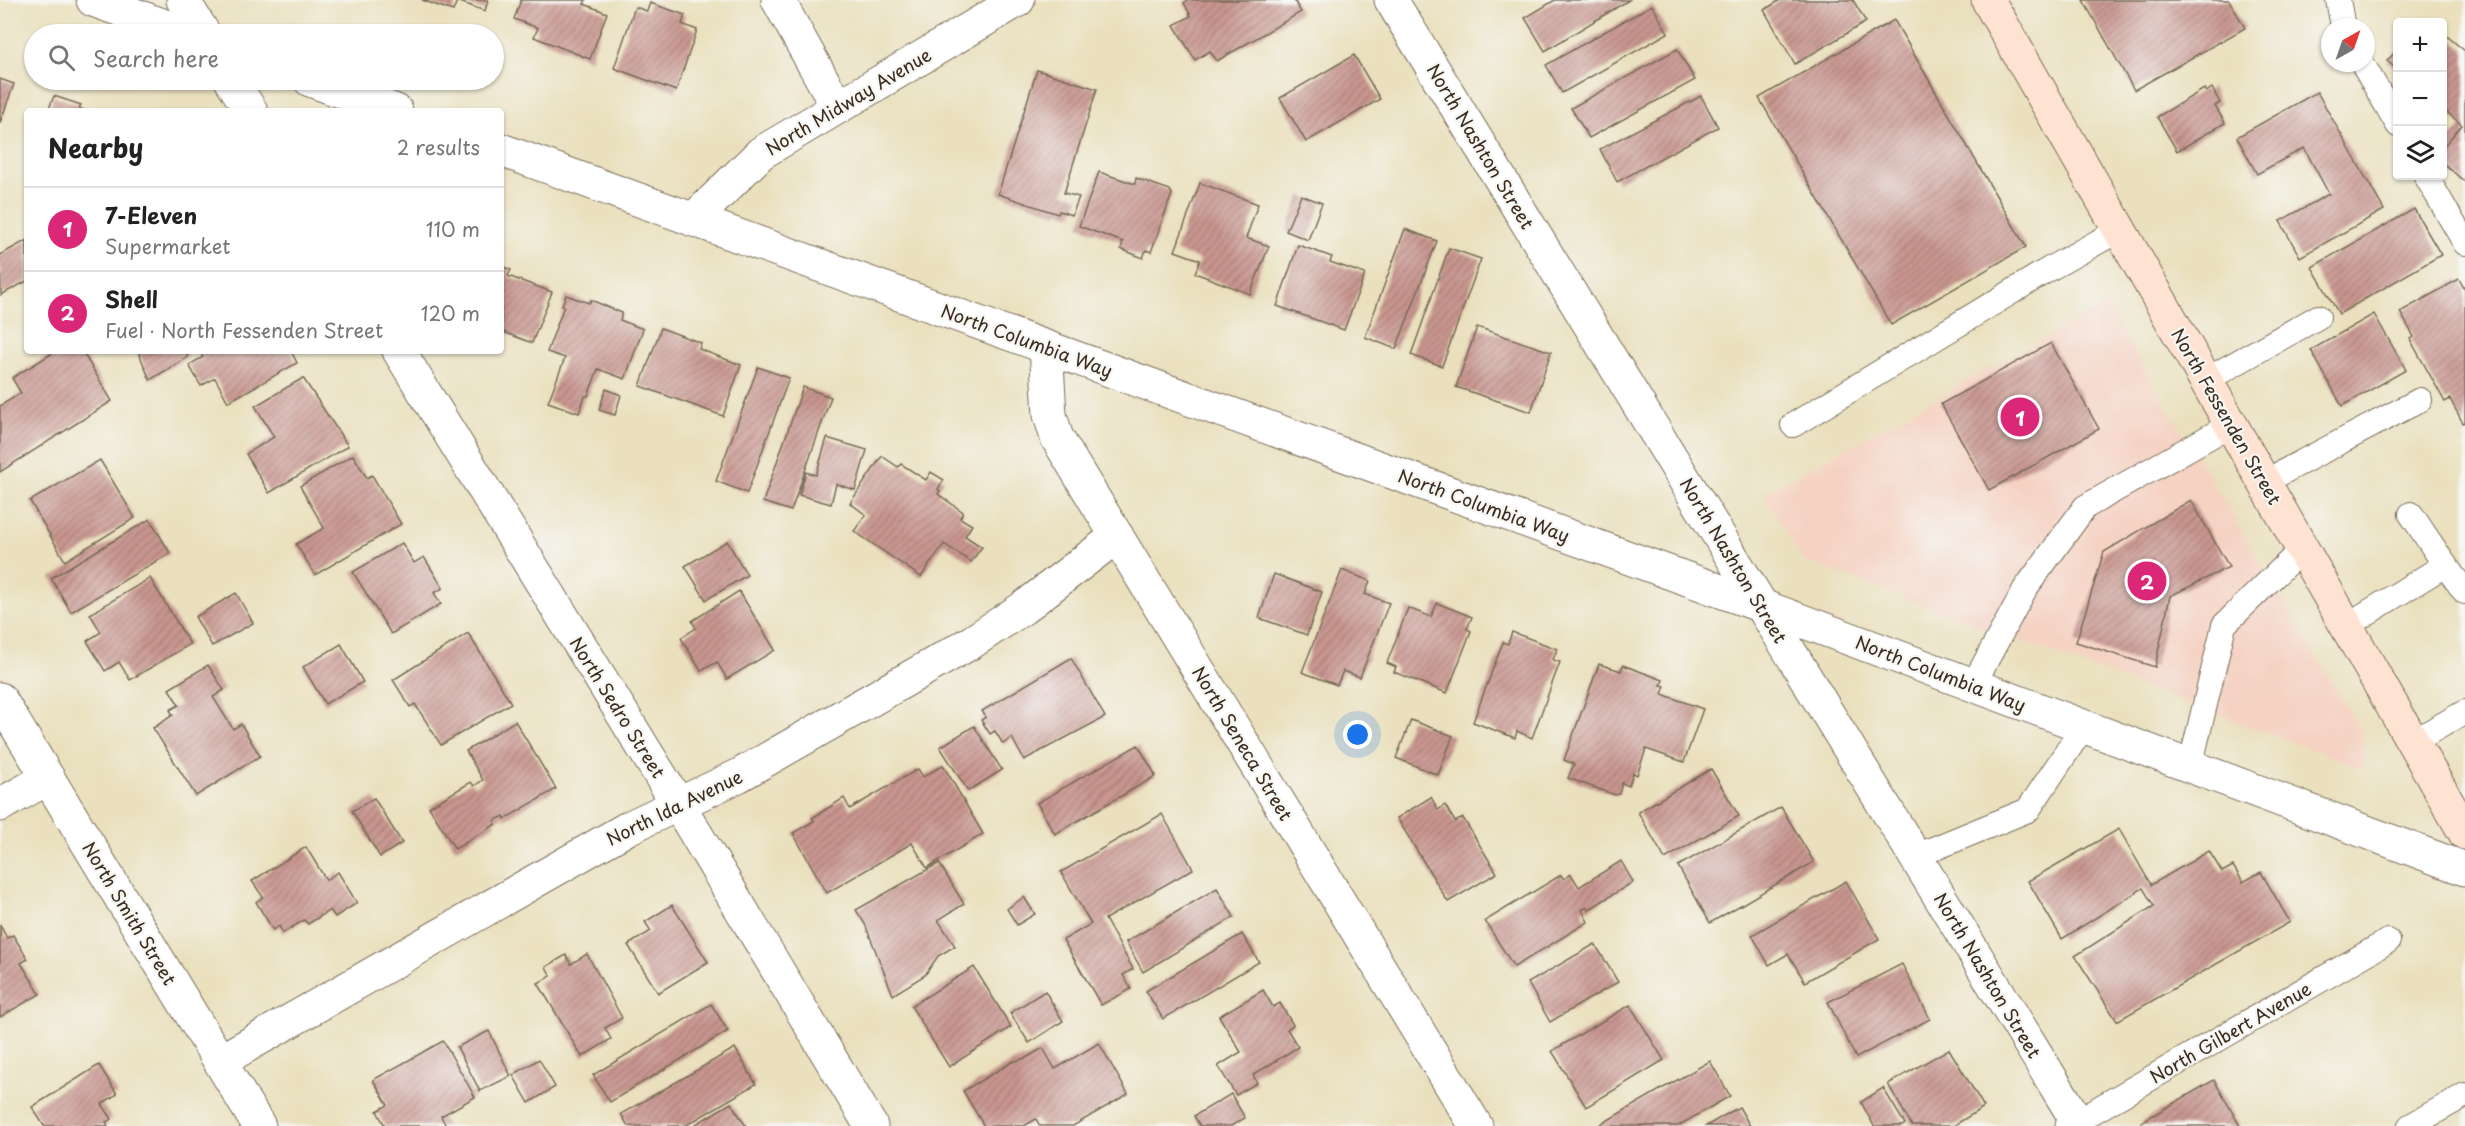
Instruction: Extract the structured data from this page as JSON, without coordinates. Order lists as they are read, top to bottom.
{
  "streets": {
    "main road": ["North Fessenden Street"],
    "street": [
      "North Midway Avenue",
      "North Nashton Street",
      "North Columbia Way",
      "North Sedro Street",
      "North Seneca Street",
      "North Ida Avenue",
      "North Smith Street"
    ],
    "lane": ["North Gilbert Avenue"]
  },
  "crossings": [
    ["North Midway Avenue", "North Columbia Way"],
    ["North Nashton Street", "North Columbia Way"],
    ["North Nashton Street", "North Gilbert Avenue"],
    ["North Columbia Way", "North Seneca Street"],
    ["North Sedro Street", "North Ida Avenue"],
    ["North Seneca Street", "North Ida Avenue"],
    ["North Ida Avenue", "North Smith Street"]
  ],
  "north": "top right",
  "page": {
    "map_buttons": ["+", "−"],
    "search": "Search here",
    "heading": ["Nearby", "2 results"],
    "list": [
      {
        "mark": "1",
        "name": "7-Eleven",
        "note": "Supermarket",
        "value": "110 m"
      },
      {
        "mark": "2",
        "name": "Shell",
        "note": "Fuel · North Fessenden Street",
        "value": "120 m"
      }
    ],
    "pins": ["1", "2"]
  }
}
